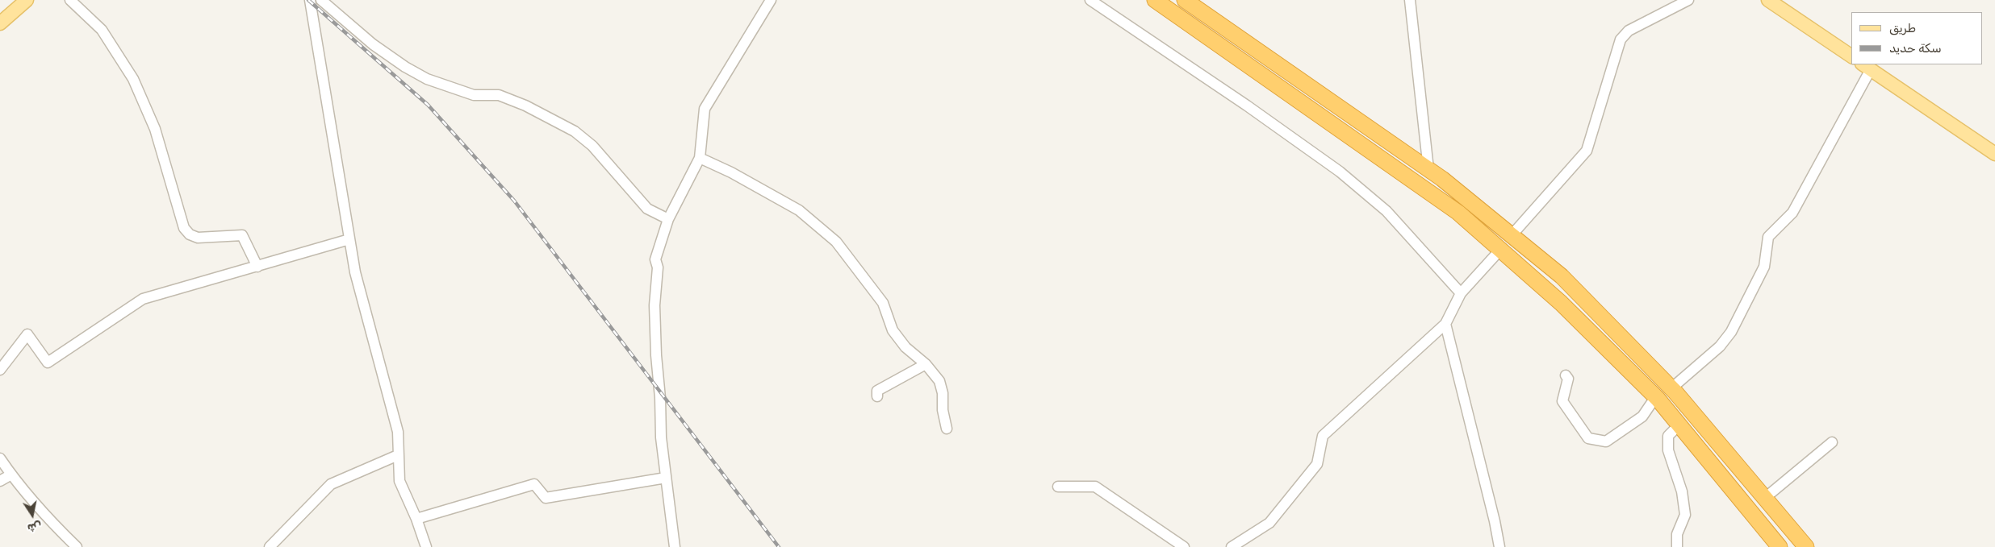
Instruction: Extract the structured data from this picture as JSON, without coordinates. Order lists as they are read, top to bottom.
{
  "legend": ["طريق", "سكة حديد"],
  "north": "bottom"
}
